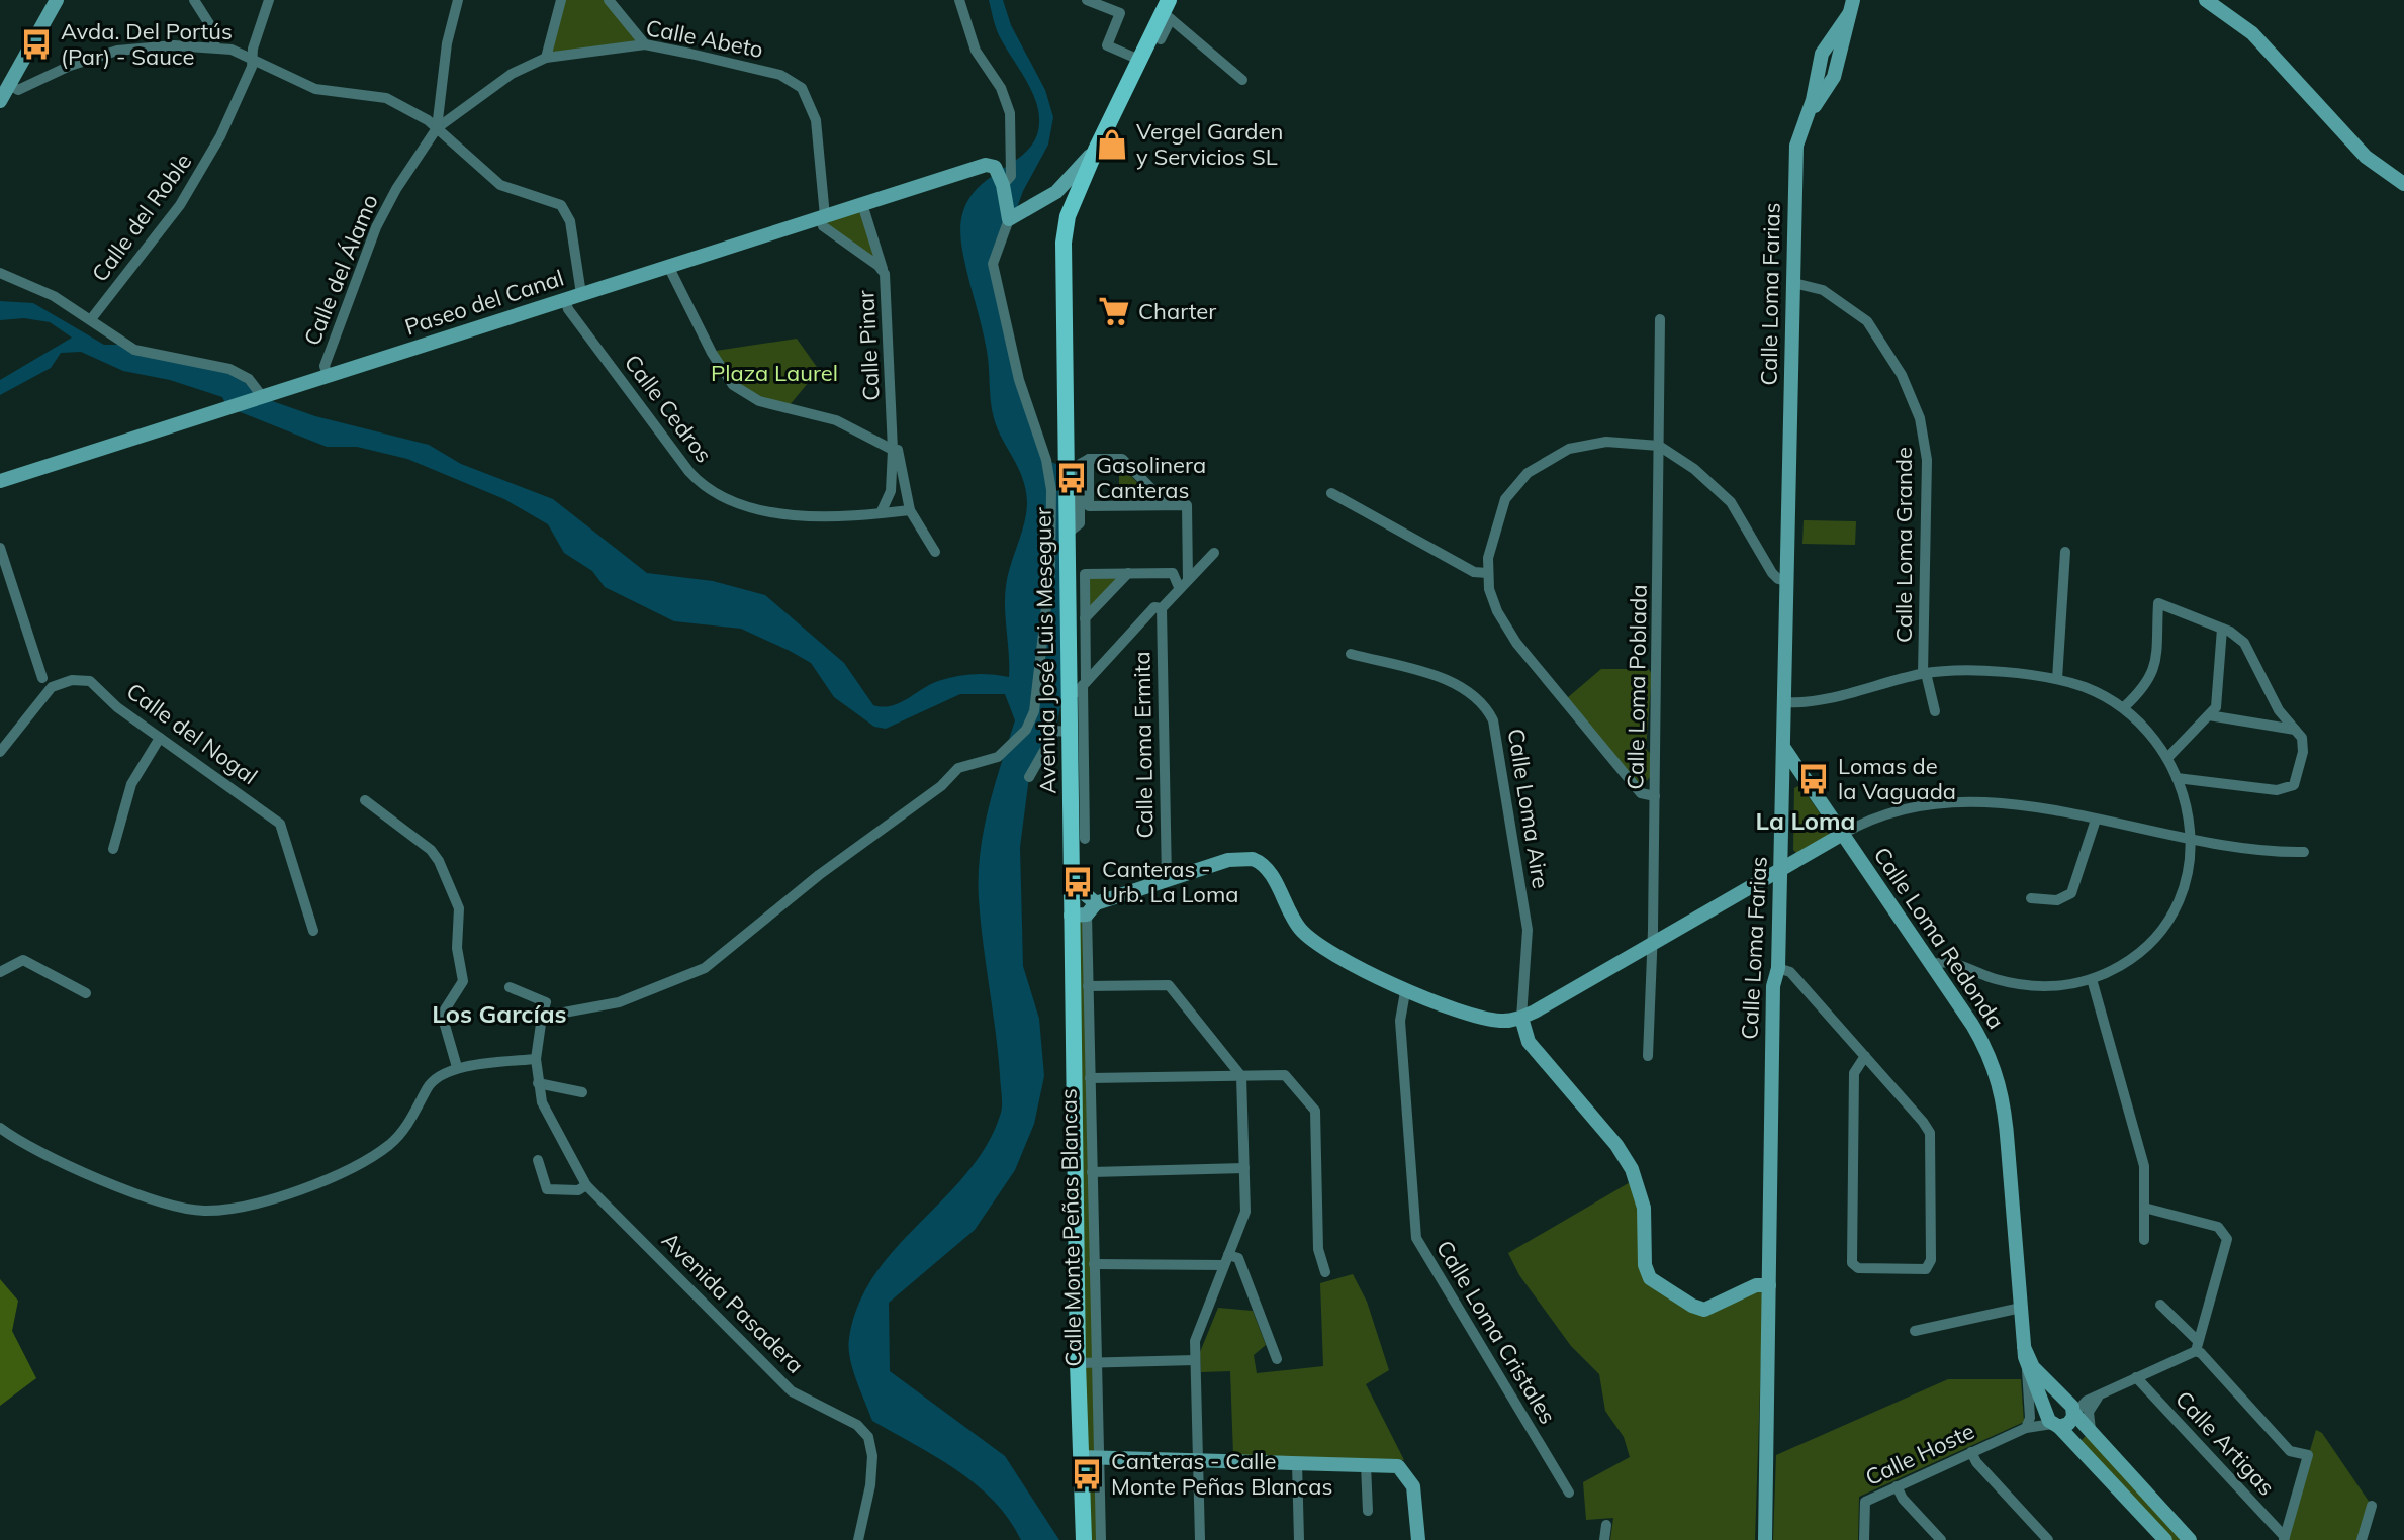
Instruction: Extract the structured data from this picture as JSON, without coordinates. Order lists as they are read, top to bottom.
{
  "streets": {
    "main road": ["Avenida José Luis Meseguer", "Calle Monte Peñas Blancas"],
    "street": [
      "Calle Abeto",
      "Calle del Roble",
      "Calle del Álamo",
      "Calle Loma Farias",
      "Paseo del Canal",
      "Calle Pinar",
      "Calle Cedros",
      "Calle Loma Grande",
      "Calle Loma Poblada",
      "Calle del Nogal",
      "Calle Loma Ermita",
      "Calle Loma Aire",
      "Calle Loma Redonda",
      "Avenida Pasadera",
      "Calle Loma Cristales",
      "Calle Artigas",
      "Calle Hoste"
    ]
  },
  "crossings": [
    ["Calle Abeto", "Calle del Álamo"],
    ["Calle Abeto", "Paseo del Canal"],
    ["Calle Abeto", "Calle Pinar"],
    ["Calle del Álamo", "Paseo del Canal"],
    ["Calle Loma Farias", "Calle Loma Grande"],
    ["Calle Loma Farias", "Calle Loma Redonda"],
    ["Paseo del Canal", "Calle Pinar"],
    ["Paseo del Canal", "Calle Cedros"],
    ["Calle Pinar", "Calle Cedros"],
    ["Avenida José Luis Meseguer", "Calle Monte Peñas Blancas"],
    ["Calle Loma Redonda", "Calle Hoste"]
  ],
  "districts": ["La Loma", "Los Garcías"],
  "parks": ["Plaza Laurel"],
  "places": {
    "bus stop": [
      "Avda. Del Portús (Par) - Sauce",
      "Gasolinera Canteras",
      "Lomas de la Vaguada",
      "Canteras - Urb. La Loma",
      "Canteras - Calle Monte Peñas Blancas"
    ],
    "shop": ["Vergel Garden y Servicios SL"],
    "supermarket": ["Charter"]
  }
}
